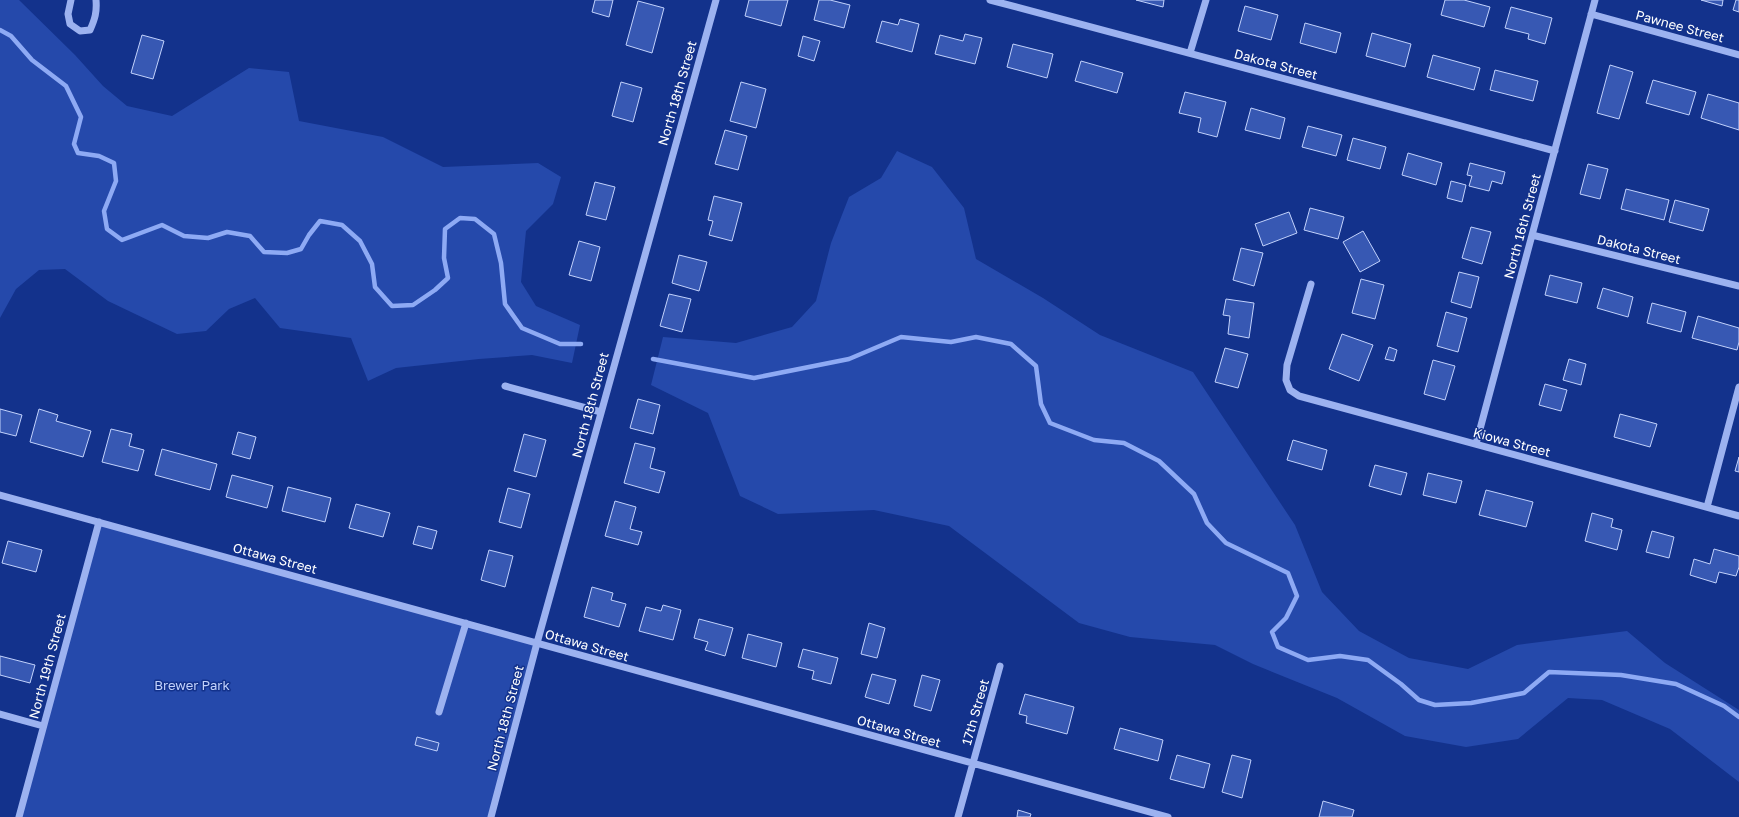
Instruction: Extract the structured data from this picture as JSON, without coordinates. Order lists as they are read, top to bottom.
{
  "streets": {
    "street": [
      "Pawnee Street",
      "Dakota Street",
      "North 18th Street",
      "North 16th Street",
      "Kiowa Street",
      "Ottawa Street",
      "North 19th Street",
      "17th Street"
    ]
  },
  "crossings": [
    ["Pawnee Street", "North 16th Street"],
    ["Dakota Street", "North 16th Street"],
    ["North 18th Street", "Ottawa Street"],
    ["North 16th Street", "Kiowa Street"],
    ["Ottawa Street", "North 19th Street"],
    ["Ottawa Street", "17th Street"]
  ],
  "parks": ["Brewer Park"]
}
